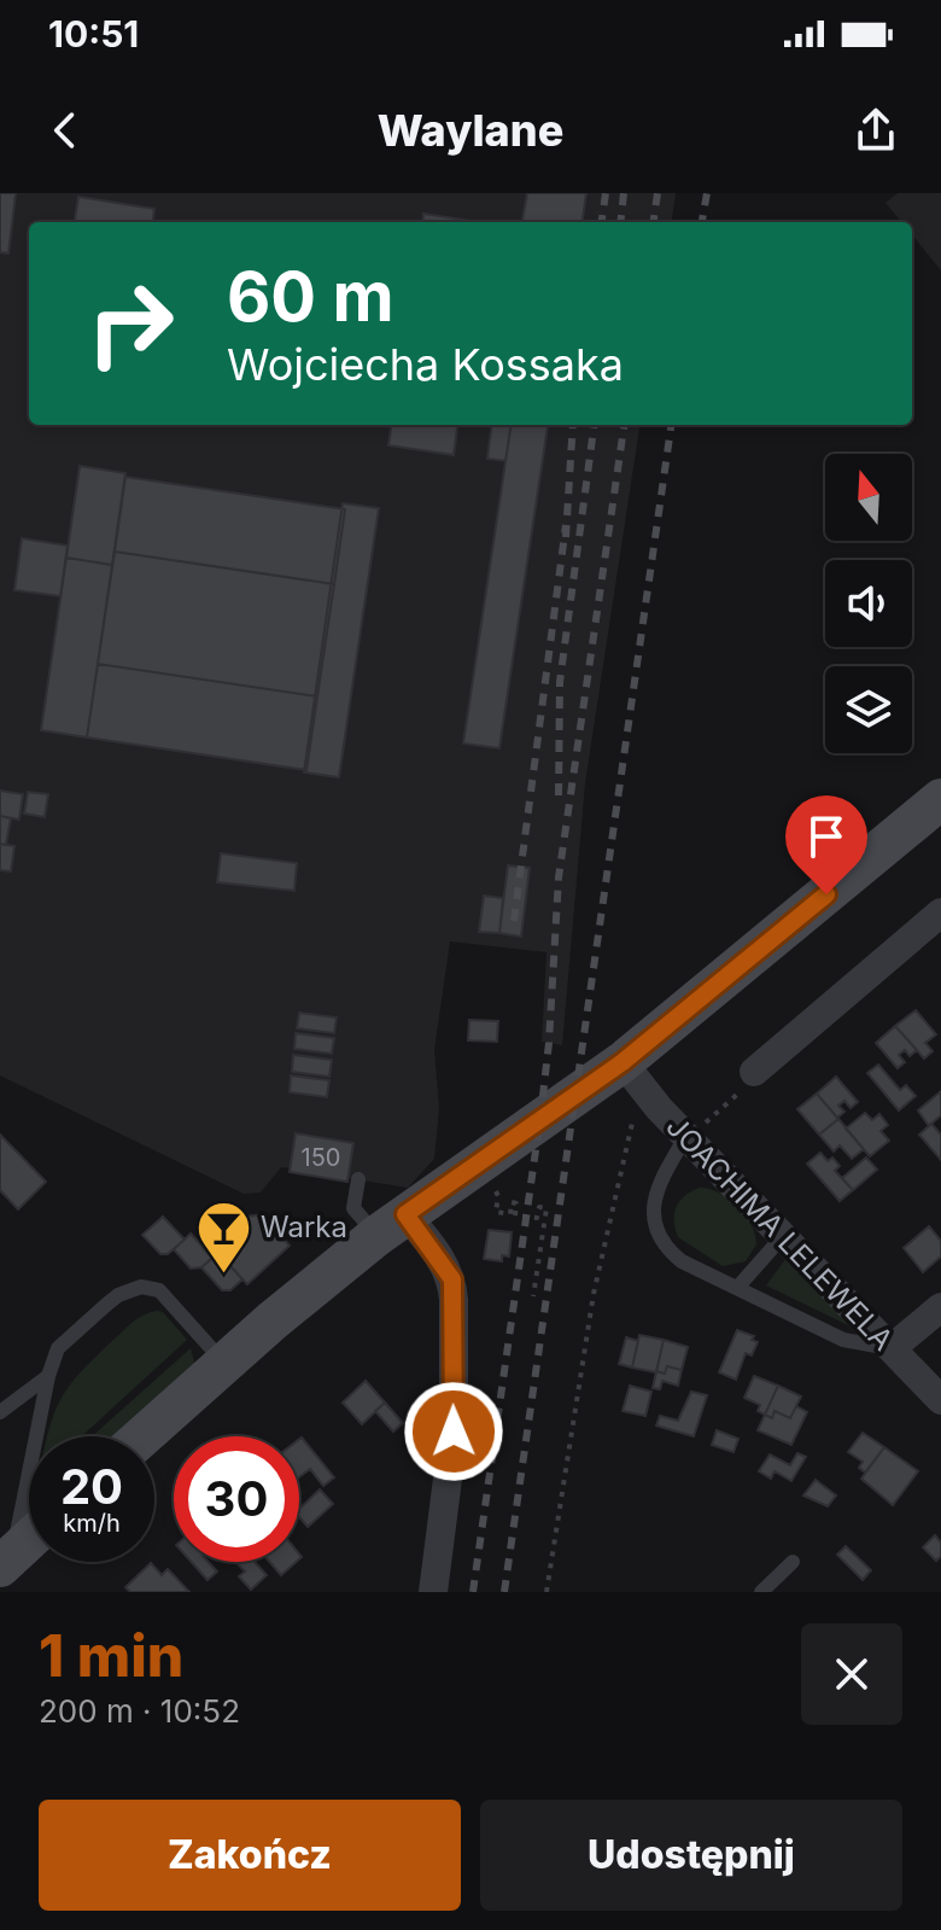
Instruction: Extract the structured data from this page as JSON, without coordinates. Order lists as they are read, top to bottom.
{
  "streets": {
    "street": ["JOACHIMA LELEWELA"]
  },
  "places": {
    "bar": ["Warka"]
  },
  "house_numbers": ["150"],
  "north": "top",
  "page": {
    "status": "10:51",
    "header": "Waylane",
    "turn": ["60 m", "Wojciecha Kossaka"],
    "speed": "20 km/h",
    "limit": "30",
    "heading": ["1 min", "200 m · 10:52"],
    "buttons": ["Zakończ", "Udostępnij"]
  }
}
